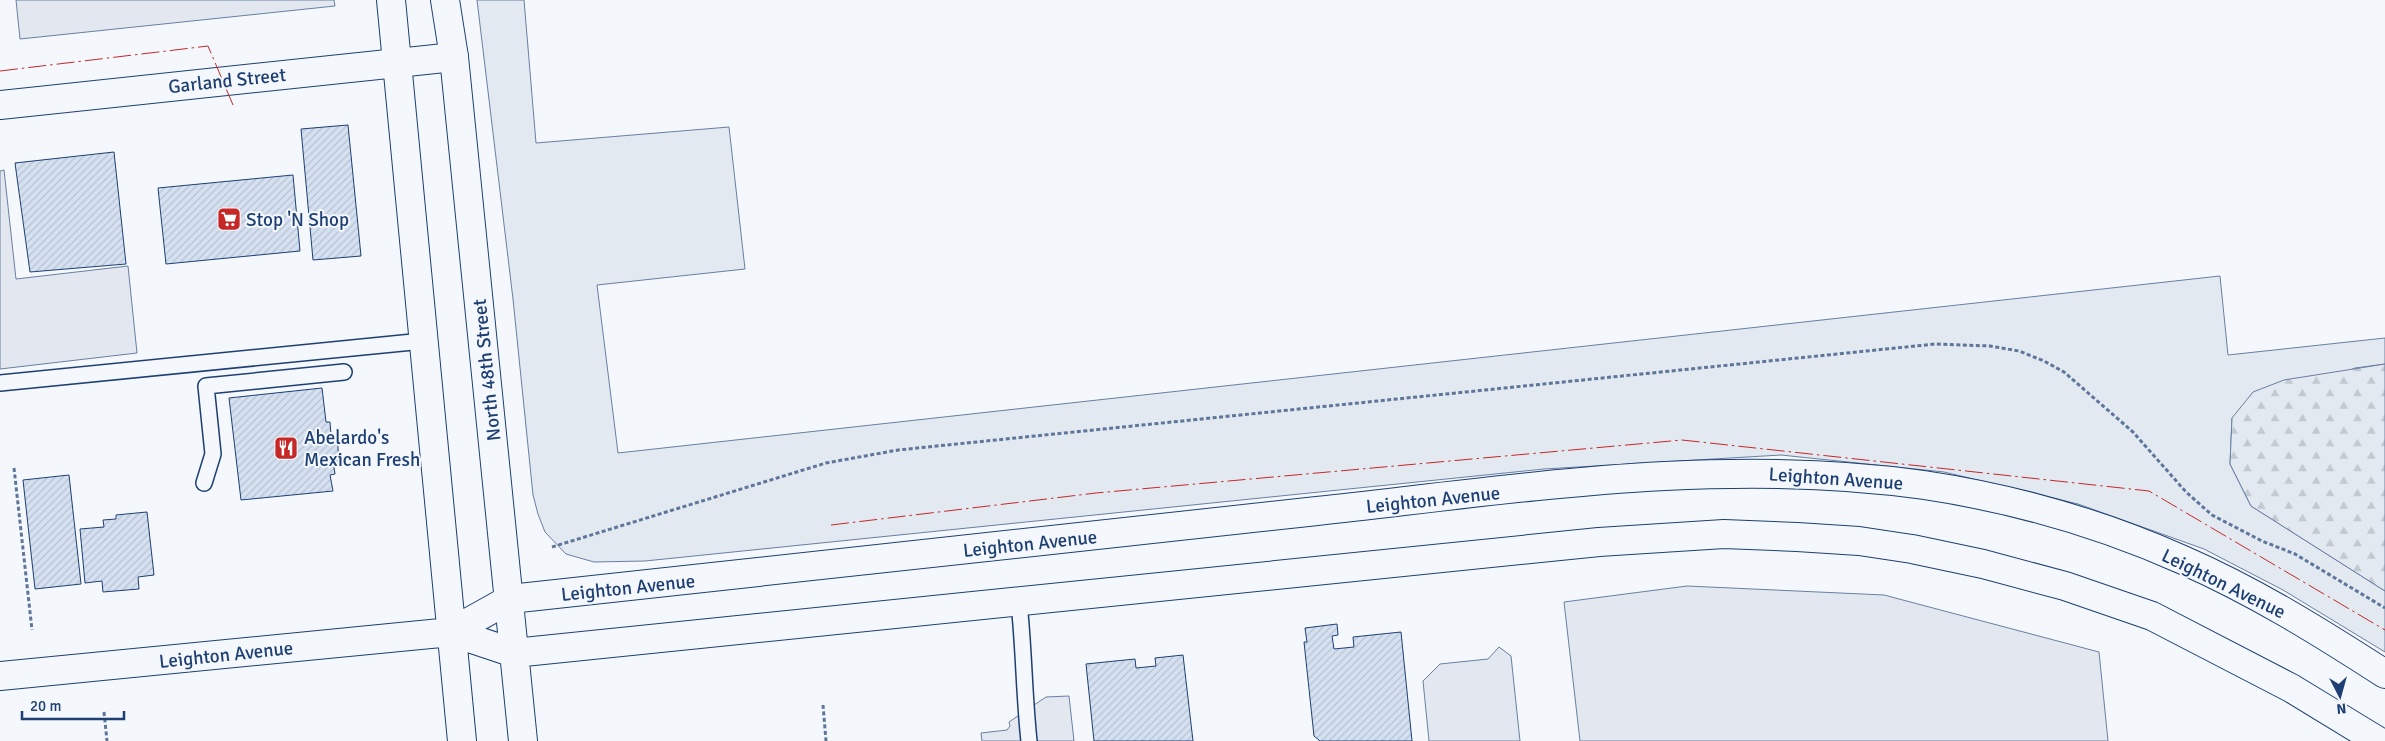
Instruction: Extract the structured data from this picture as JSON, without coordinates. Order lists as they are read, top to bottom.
{
  "streets": {
    "main road": ["Garland Street", "North 48th Street", "Leighton Avenue"]
  },
  "crossings": [
    ["Garland Street", "North 48th Street"],
    ["North 48th Street", "Leighton Avenue"]
  ],
  "places": {
    "supermarket": ["Stop 'N Shop"],
    "restaurant": ["Abelardo's Mexican Fresh"]
  },
  "scale_bar": "20 m",
  "north": "bottom"
}
